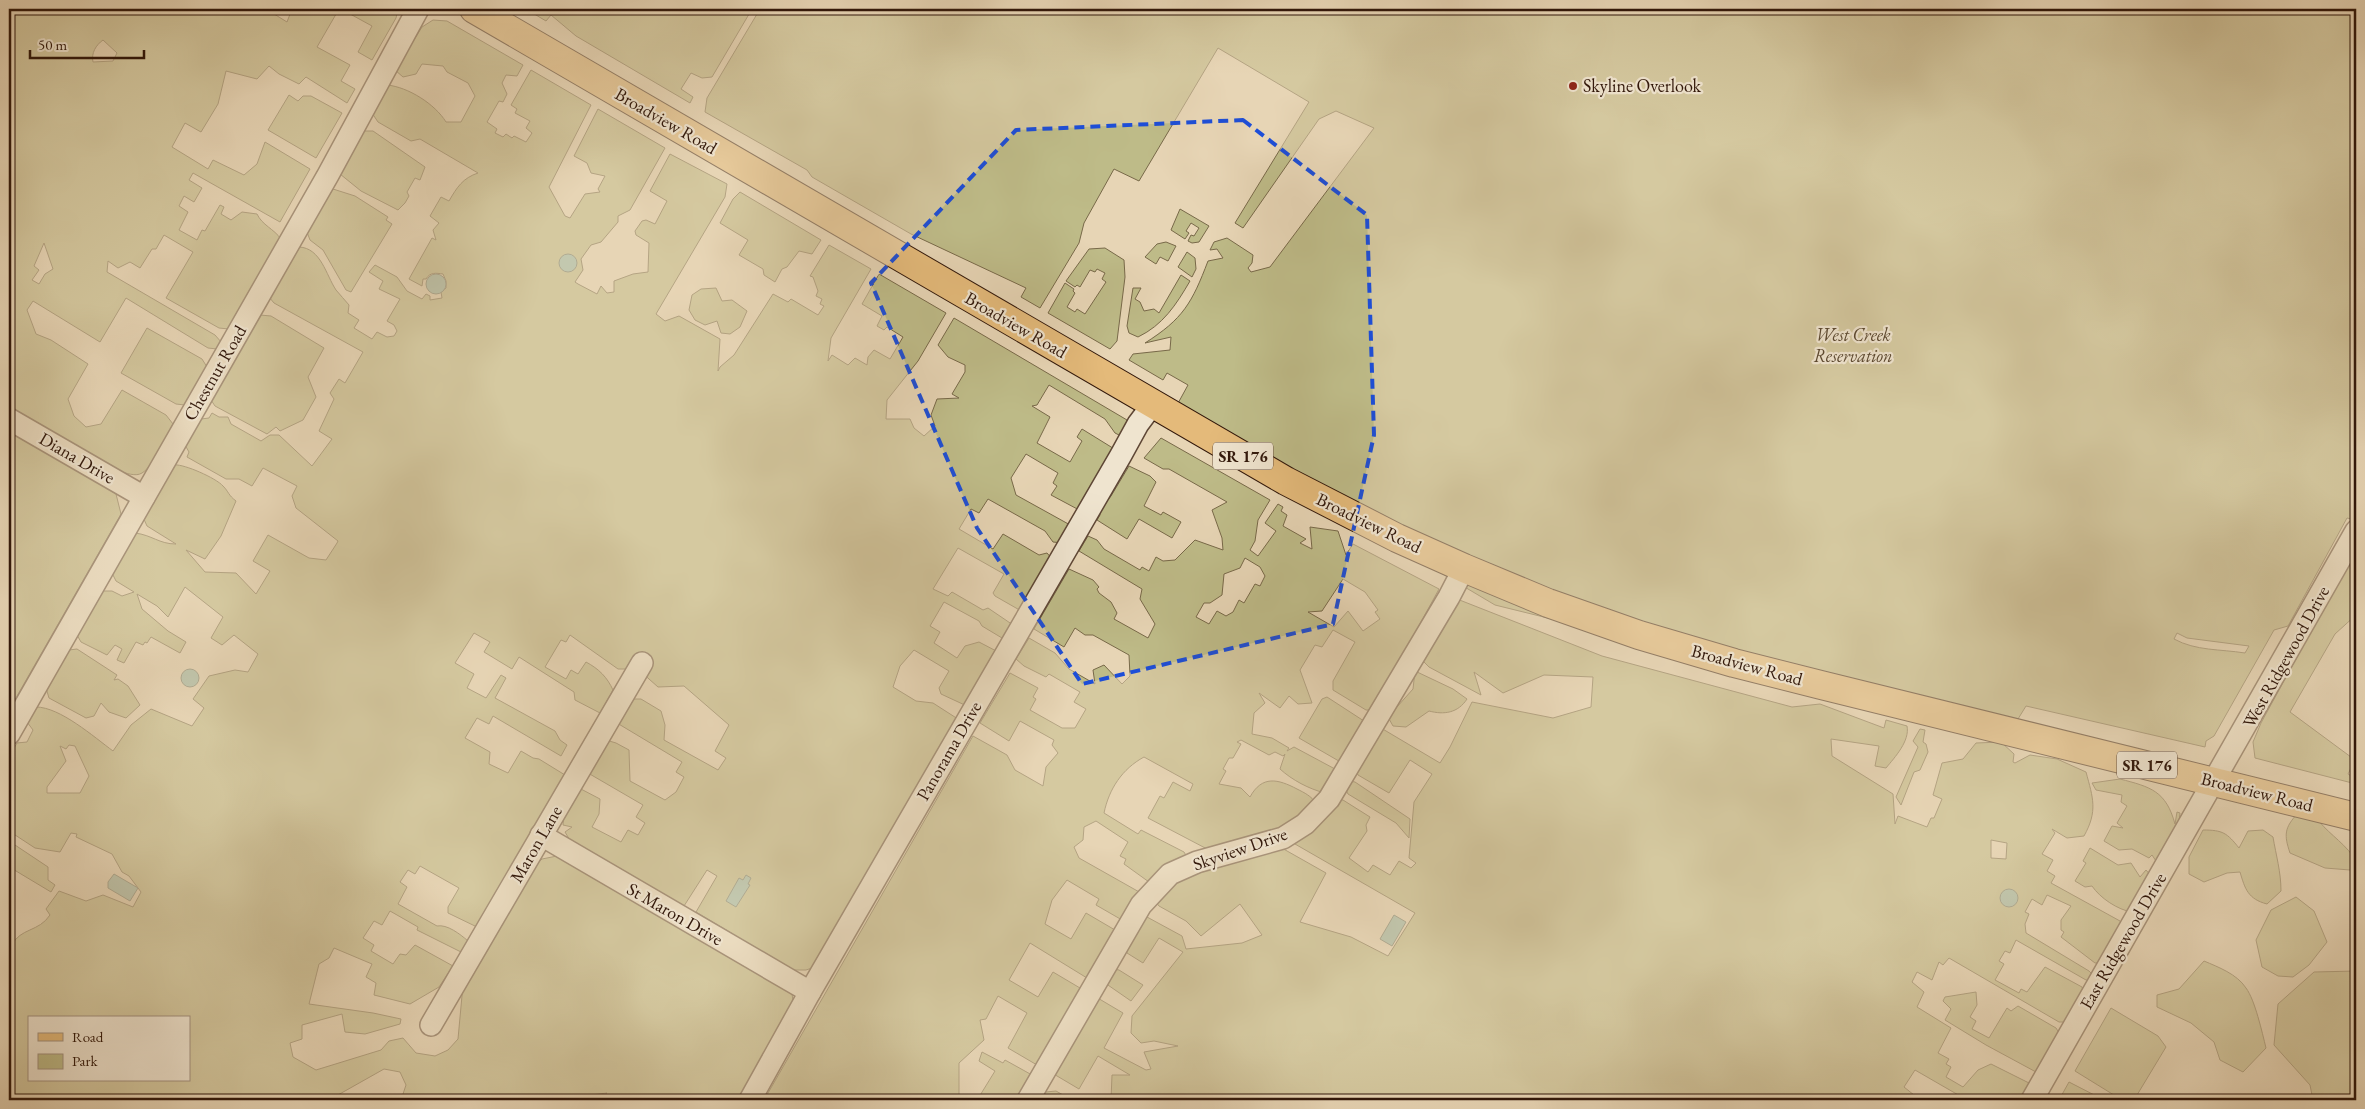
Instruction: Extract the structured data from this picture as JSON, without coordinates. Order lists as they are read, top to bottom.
{
  "streets": {
    "main road": ["Broadview Road", "SR 176"],
    "street": [
      "Chestnut Road",
      "Diana Drive",
      "West Ridgewood Drive",
      "Panorama Drive",
      "Maron Lane",
      "Skyview Drive",
      "St Maron Drive",
      "East Ridgewood Drive"
    ]
  },
  "crossings": [
    ["Broadview Road", "West Ridgewood Drive"],
    ["Broadview Road", "Panorama Drive"],
    ["Broadview Road", "Skyview Drive"],
    ["Broadview Road", "East Ridgewood Drive"],
    ["Chestnut Road", "Diana Drive"],
    ["West Ridgewood Drive", "East Ridgewood Drive"],
    ["Panorama Drive", "St Maron Drive"],
    ["Maron Lane", "St Maron Drive"]
  ],
  "parks": ["West Creek Reservation"],
  "places": ["Skyline Overlook"],
  "legend": ["Road", "Park"],
  "scale_bar": "50 m"
}
